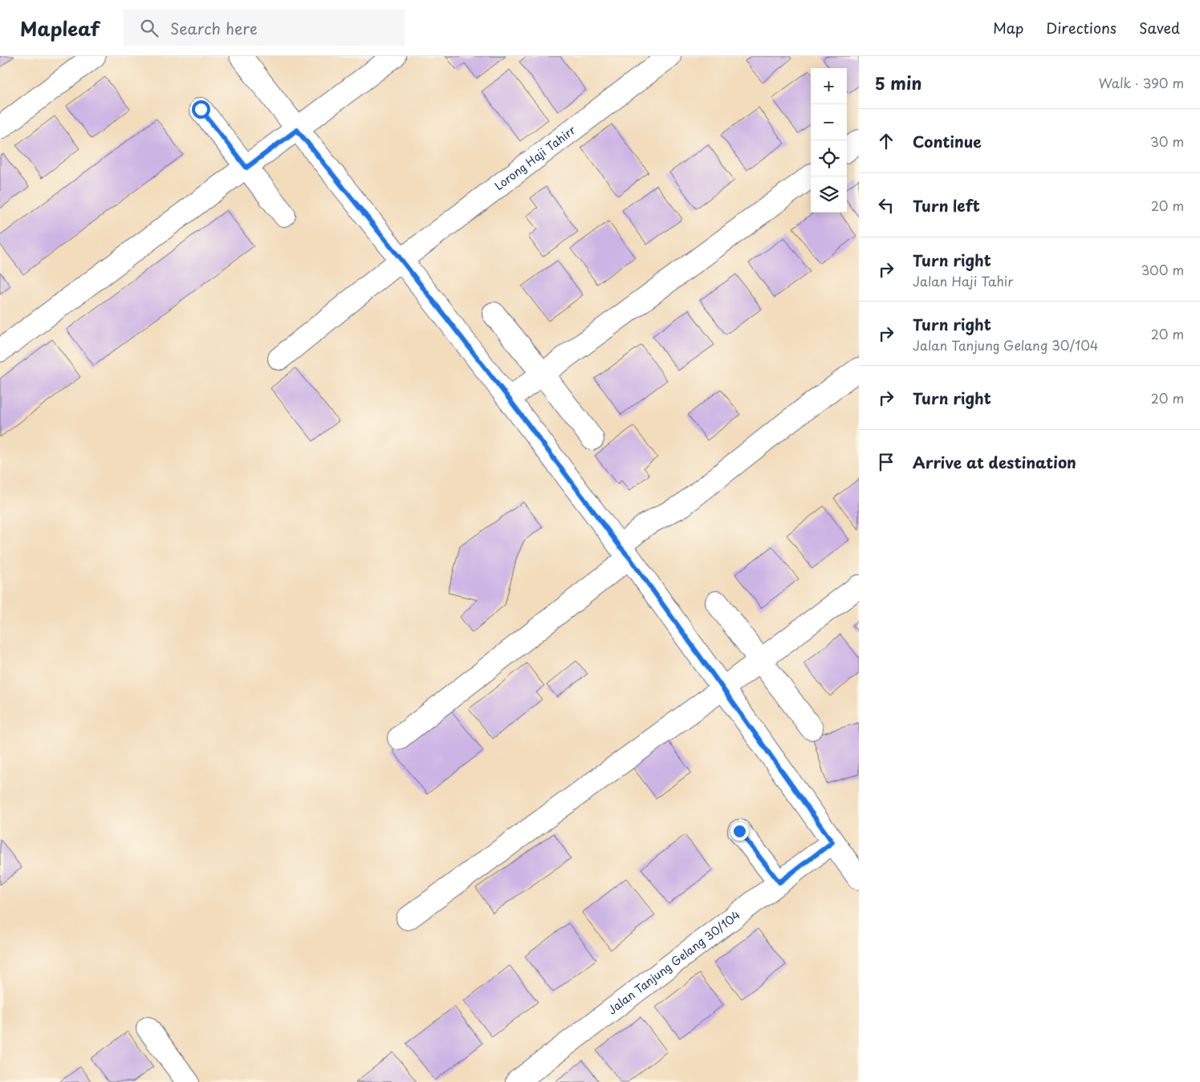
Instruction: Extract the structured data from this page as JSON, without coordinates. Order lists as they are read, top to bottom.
{
  "streets": {
    "street": ["Lorong Haji Tahirr", "Jalan Tanjung Gelang 30/104"]
  },
  "page": {
    "header": "Mapleaf",
    "search": "Search here",
    "nav": ["Map", "Directions", "Saved"],
    "heading": ["5 min", "Walk · 390 m"],
    "map_buttons": ["+", "−"],
    "list": [
      ["Continue", "30 m"],
      ["Turn left", "20 m"],
      ["Turn right", "Jalan Haji Tahir", "300 m"],
      ["Turn right", "Jalan Tanjung Gelang 30/104", "20 m"],
      ["Turn right", "20 m"],
      "Arrive at destination"
    ]
  }
}
